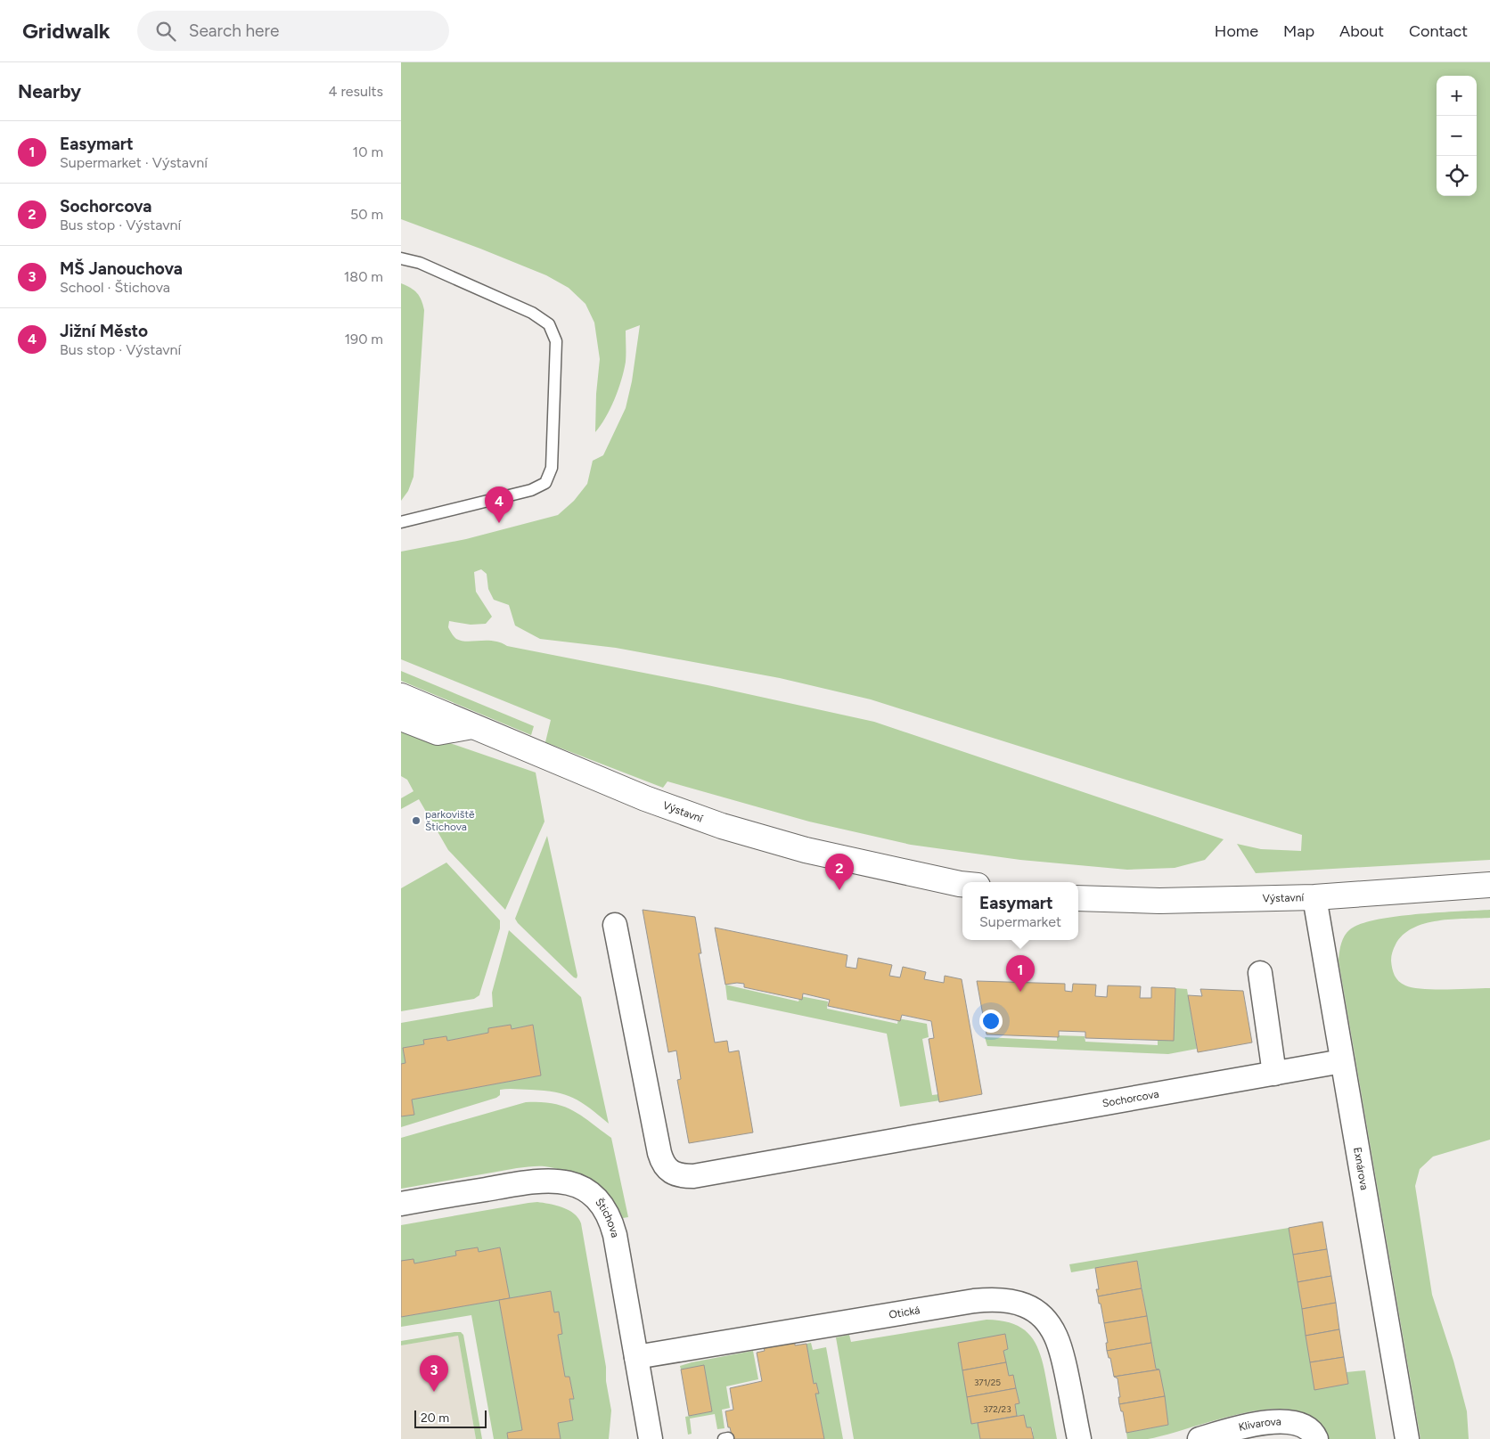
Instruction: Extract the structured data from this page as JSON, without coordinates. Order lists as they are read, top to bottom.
{
  "streets": {
    "main road": ["Výstavní"],
    "street": [
      "Sochorcova",
      "Exnárova",
      "Štichova",
      "Otická",
      "Klivarova"
    ]
  },
  "crossings": [
    ["Výstavní", "Exnárova"],
    ["Sochorcova", "Exnárova"],
    ["Štichova", "Otická"]
  ],
  "places": ["parkoviště Štichova"],
  "house_numbers": ["371/25", "372/23"],
  "scale_bar": "20 m",
  "page": {
    "header": "Gridwalk",
    "search": "Search here",
    "nav": [
      "Home",
      "Map",
      "About",
      "Contact"
    ],
    "heading": ["Nearby", "4 results"],
    "map_buttons": ["+", "−"],
    "list": [
      {
        "mark": "1",
        "name": "Easymart",
        "note": "Supermarket · Výstavní",
        "value": "10 m"
      },
      {
        "mark": "2",
        "name": "Sochorcova",
        "note": "Bus stop · Výstavní",
        "value": "50 m"
      },
      {
        "mark": "3",
        "name": "MŠ Janouchova",
        "note": "School · Štichova",
        "value": "180 m"
      },
      {
        "mark": "4",
        "name": "Jižní Město",
        "note": "Bus stop · Výstavní",
        "value": "190 m"
      }
    ],
    "pins": [
      "4",
      "2",
      "1",
      "3"
    ],
    "popup": ["Easymart", "Supermarket"],
    "scale": "20 m"
  }
}
